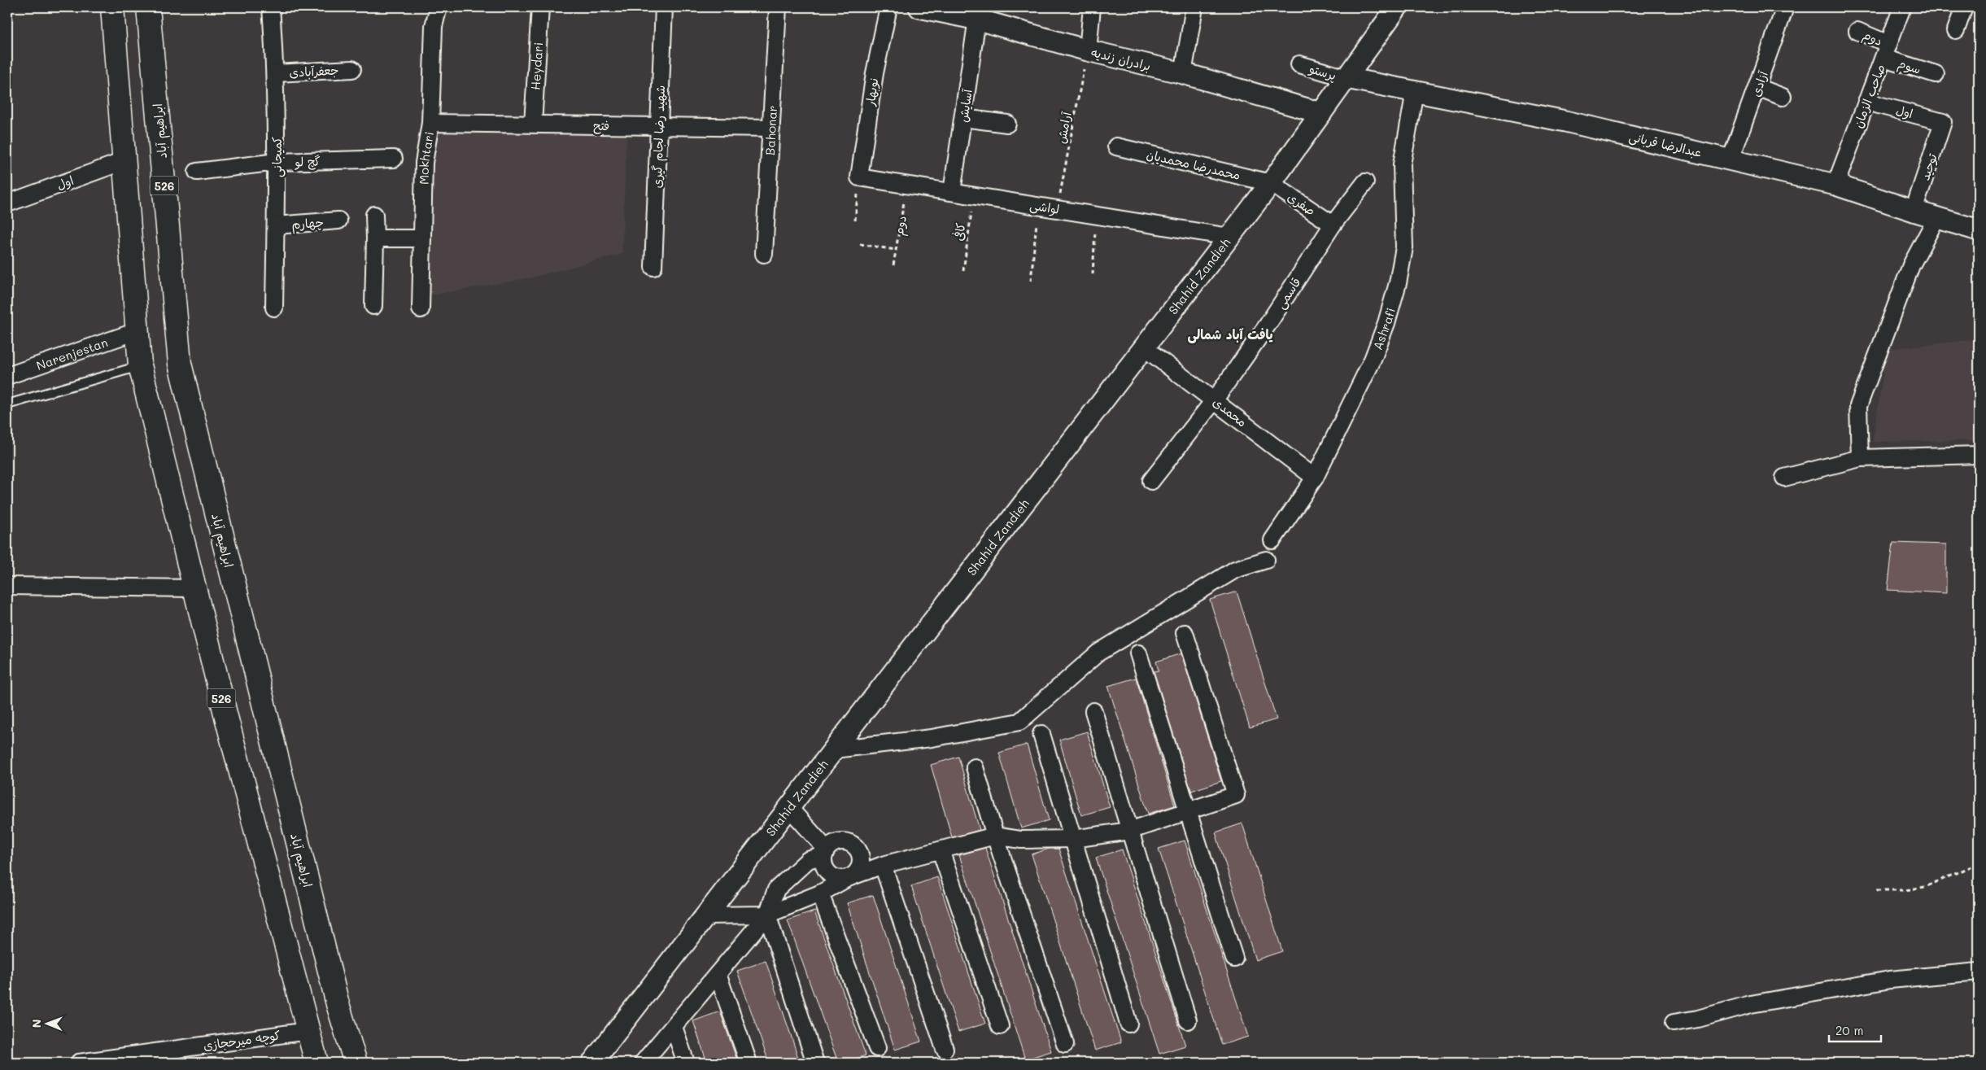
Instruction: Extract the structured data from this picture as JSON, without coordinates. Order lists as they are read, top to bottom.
{
  "streets": {
    "main road": ["ابراهیم آباد", "526"],
    "street": [
      "دوم",
      "برادران زندیه",
      "Heydari",
      "سوم",
      "جعفرآبادی",
      "پرستو",
      "آزادی",
      "نوبهار",
      "صاحب الزمان",
      "آسایش",
      "اول",
      "فتح",
      "Bahonar",
      "شهید رضا لجام گیری",
      "عبدالرضا قربانی",
      "کمیجانی",
      "Mokhtari",
      "گچ لو",
      "محمدرضا محمدیان",
      "توحید",
      "صفری",
      "لواشی",
      "چهارم",
      "Shahid Zandieh",
      "قاسمی",
      "Ashrafi",
      "Narenjestan",
      "محمدی",
      "کوچه میرحجازی"
    ],
    "path": ["آرامش", "کافی"]
  },
  "crossings": [
    ["دوم", "سوم"],
    ["دوم", "صاحب الزمان"],
    ["دوم", "لواشی"],
    ["برادران زندیه", "آسایش"],
    ["برادران زندیه", "آرامش"],
    ["برادران زندیه", "Shahid Zandieh"],
    ["Heydari", "فتح"],
    ["سوم", "صاحب الزمان"],
    ["جعفرآبادی", "کمیجانی"],
    ["پرستو", "عبدالرضا قربانی"],
    ["پرستو", "Shahid Zandieh"],
    ["آزادی", "عبدالرضا قربانی"],
    ["نوبهار", "لواشی"],
    ["صاحب الزمان", "اول"],
    ["صاحب الزمان", "عبدالرضا قربانی"],
    ["آسایش", "لواشی"],
    ["اول", "توحید"],
    ["اول", "526"],
    ["فتح", "Bahonar"],
    ["فتح", "شهید رضا لجام گیری"],
    ["فتح", "Mokhtari"],
    ["آرامش", "لواشی"],
    ["عبدالرضا قربانی", "توحید"],
    ["عبدالرضا قربانی", "Shahid Zandieh"],
    ["عبدالرضا قربانی", "Ashrafi"],
    ["کمیجانی", "گچ لو"],
    ["کمیجانی", "چهارم"],
    ["محمدرضا محمدیان", "صفری"],
    ["محمدرضا محمدیان", "Shahid Zandieh"],
    ["526", "Narenjestan"],
    ["526", "کوچه میرحجازی"],
    ["صفری", "Shahid Zandieh"],
    ["صفری", "قاسمی"],
    ["لواشی", "کافی"],
    ["لواشی", "Shahid Zandieh"],
    ["Shahid Zandieh", "محمدی"],
    ["قاسمی", "محمدی"],
    ["Ashrafi", "محمدی"]
  ],
  "districts": ["یافت آباد شمالی"],
  "scale_bar": "20 m",
  "north": "left"
}
